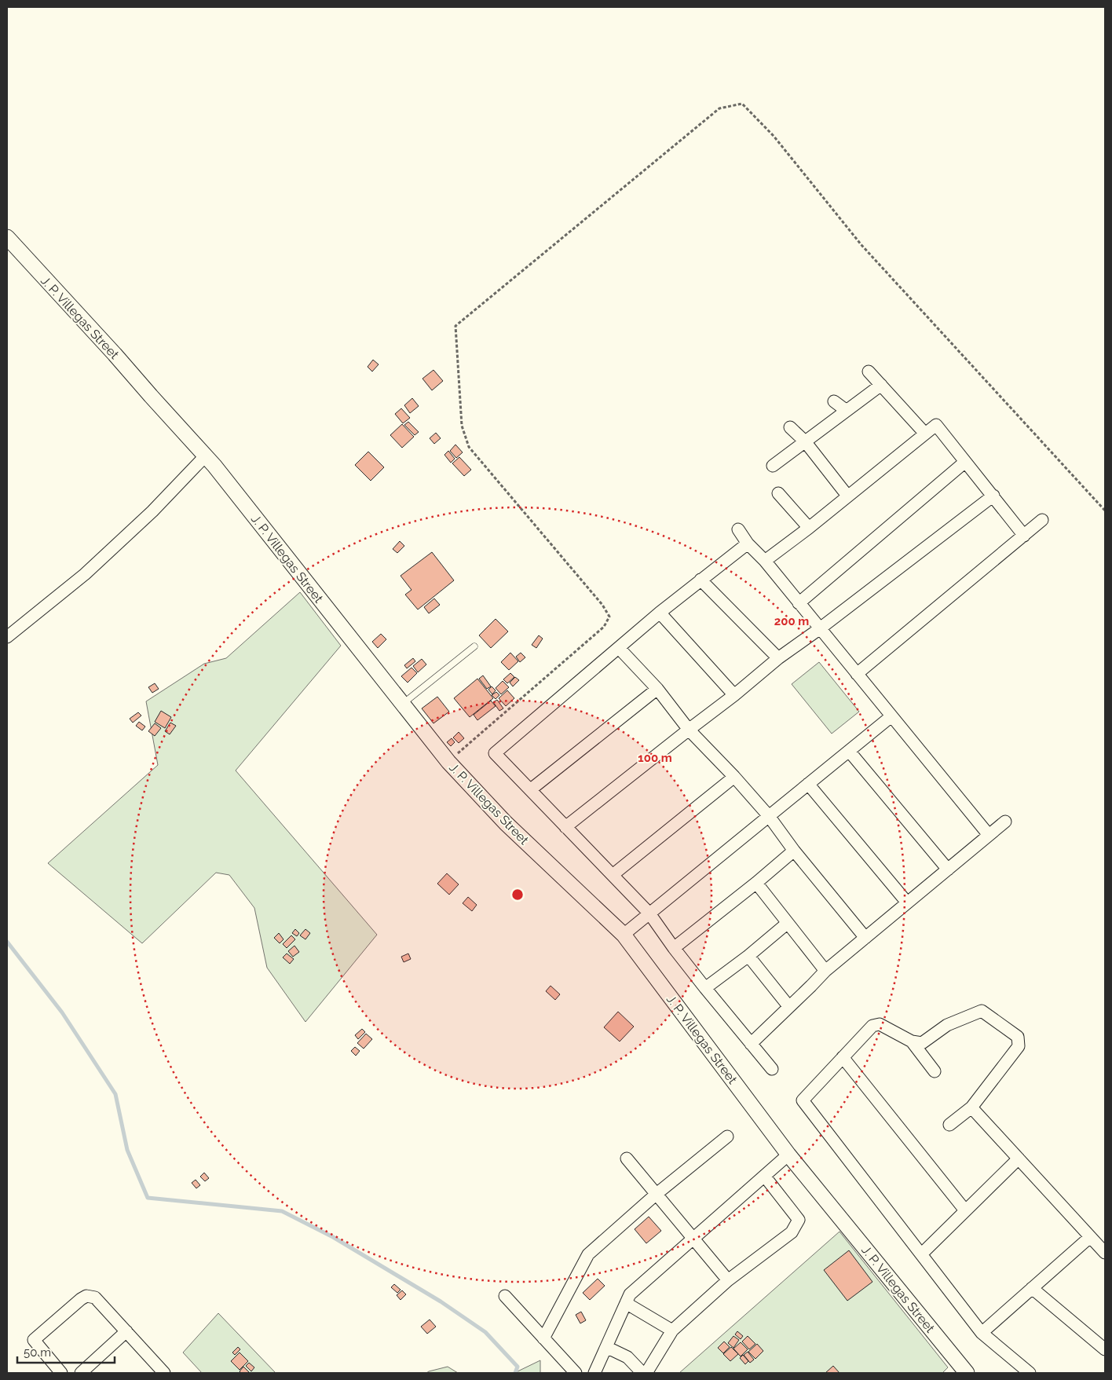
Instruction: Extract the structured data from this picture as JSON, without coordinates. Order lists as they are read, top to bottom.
{
  "streets": {
    "street": ["J. P. Villegas Street"]
  },
  "scale_bar": "50 m",
  "rings": ["200 m", "100 m"]
}
